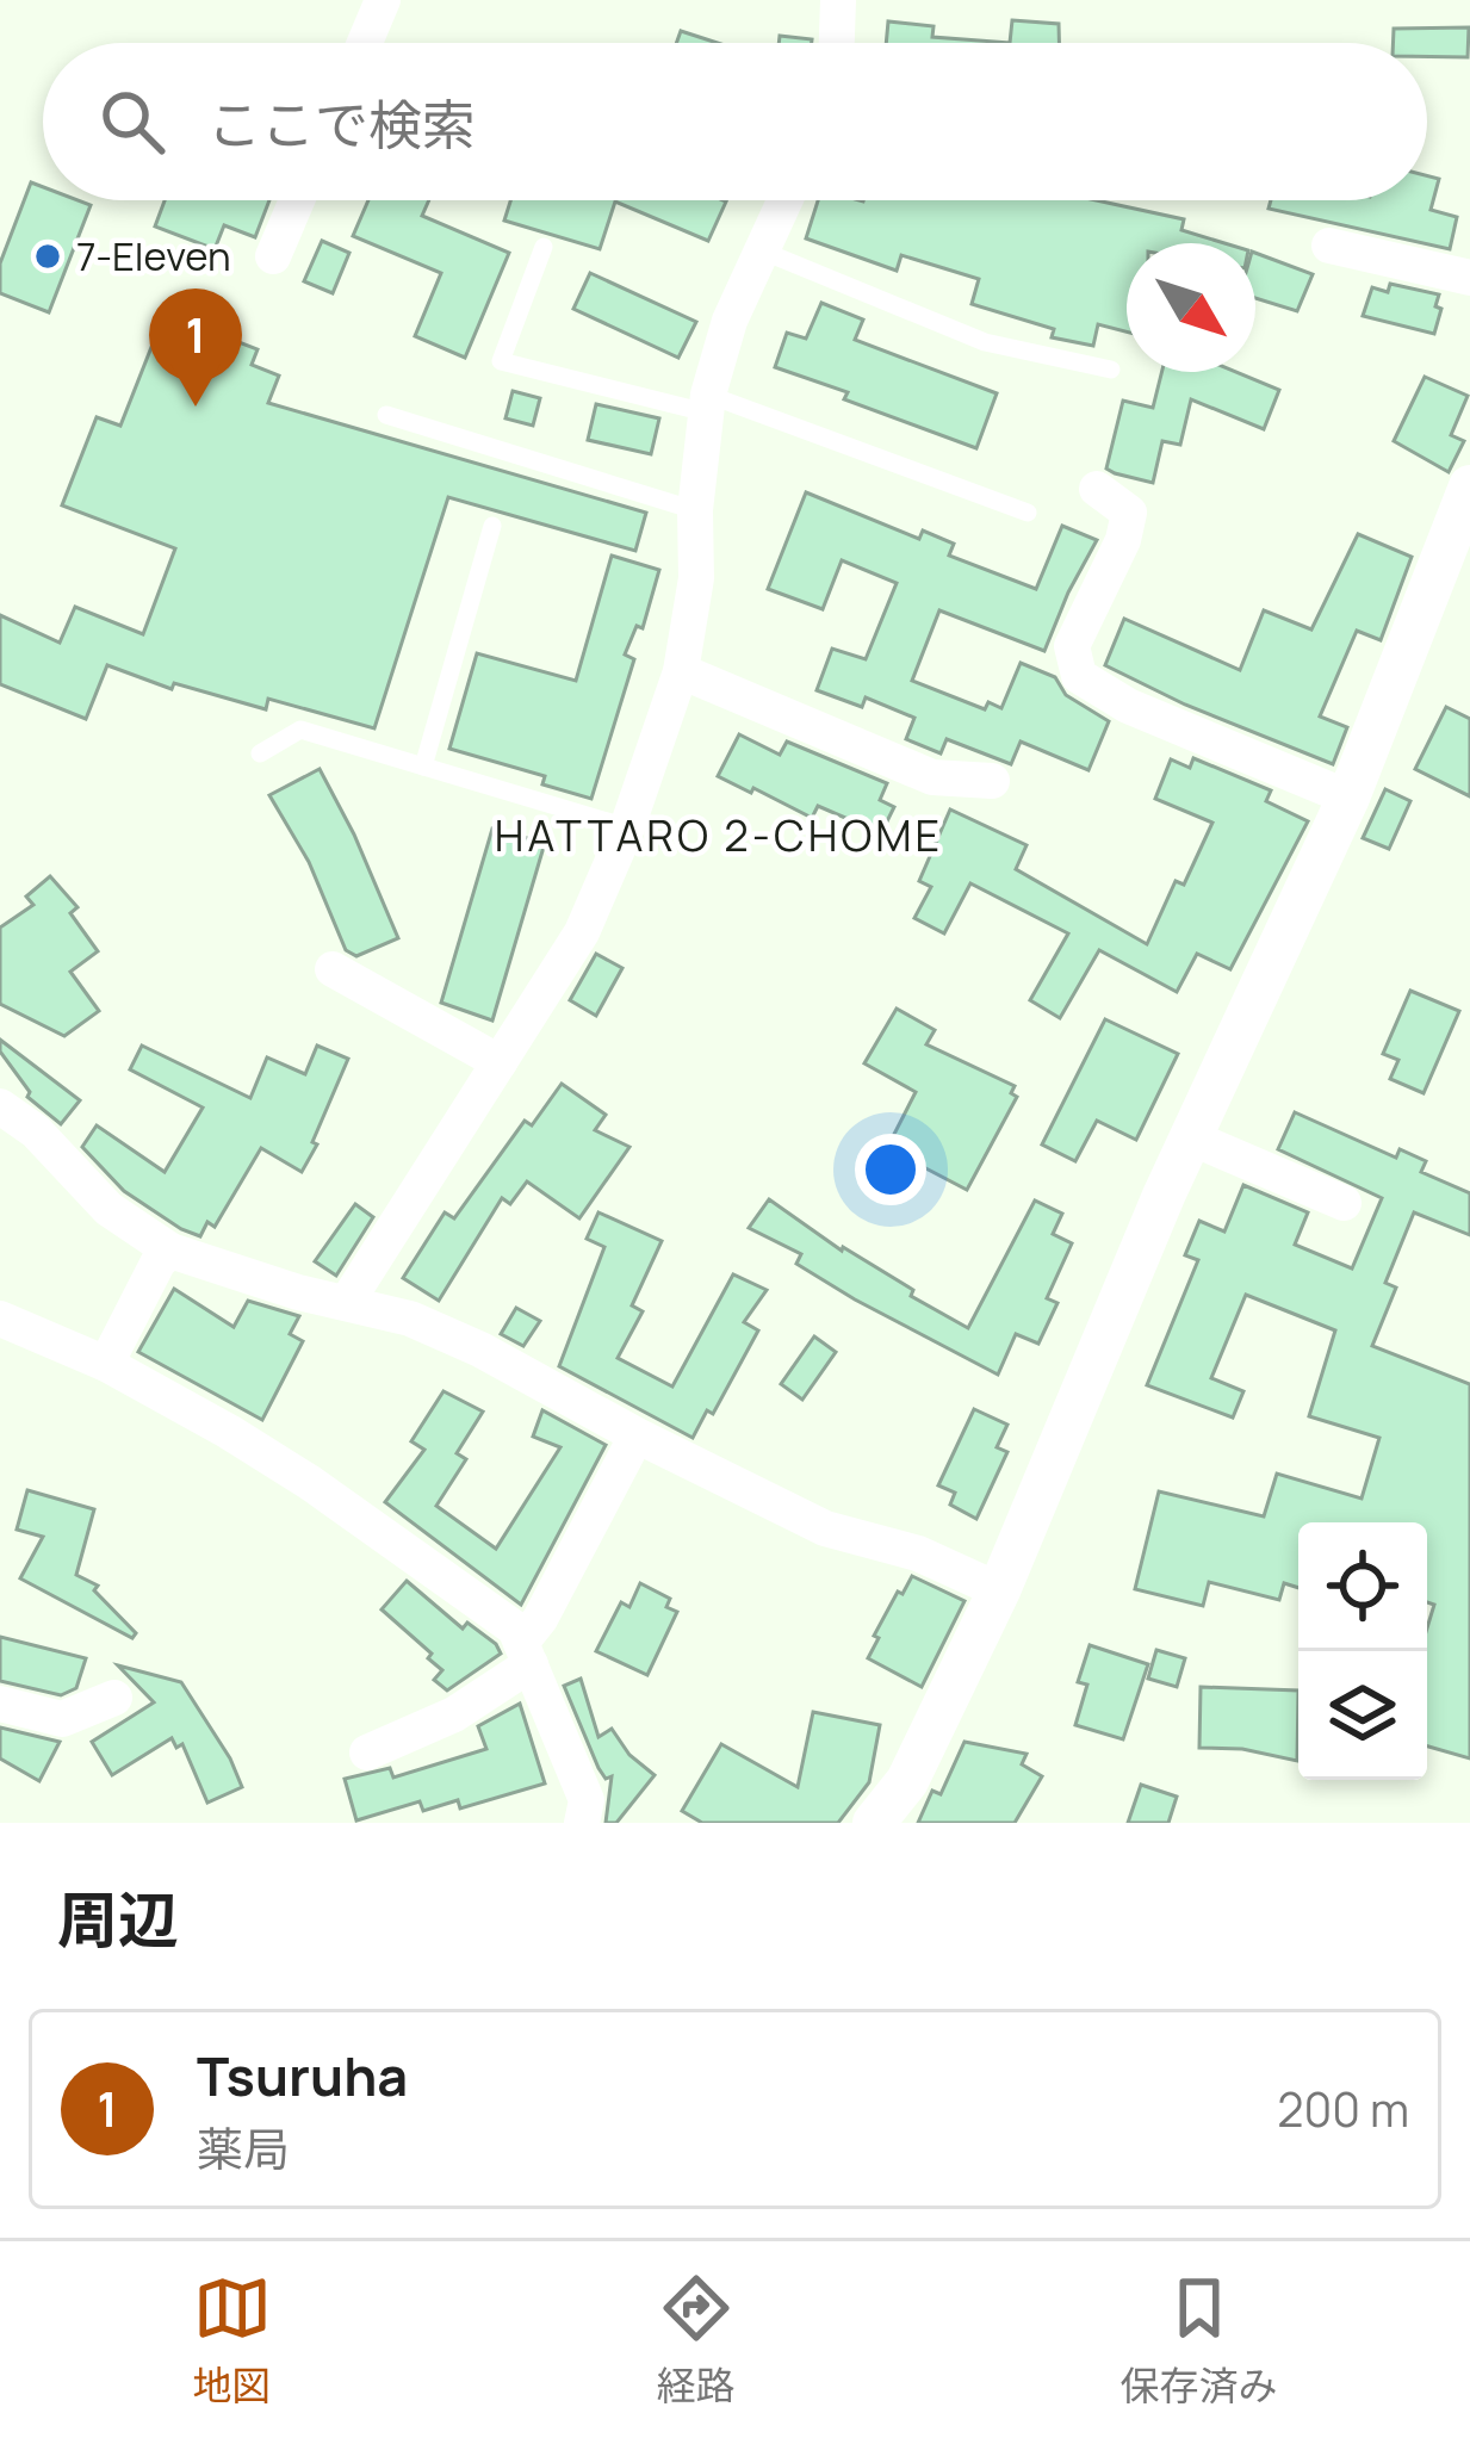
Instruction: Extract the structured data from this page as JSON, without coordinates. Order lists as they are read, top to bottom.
{
  "districts": ["HATTARO 2-CHOME"],
  "places": ["7-Eleven"],
  "north": "bottom right",
  "page": {
    "search": "ここで検索",
    "pins": "1",
    "heading": "周辺",
    "list": [
      {
        "mark": "1",
        "name": "Tsuruha",
        "note": "薬局",
        "value": "200 m"
      }
    ],
    "nav": ["地図", "経路", "保存済み"]
  }
}
